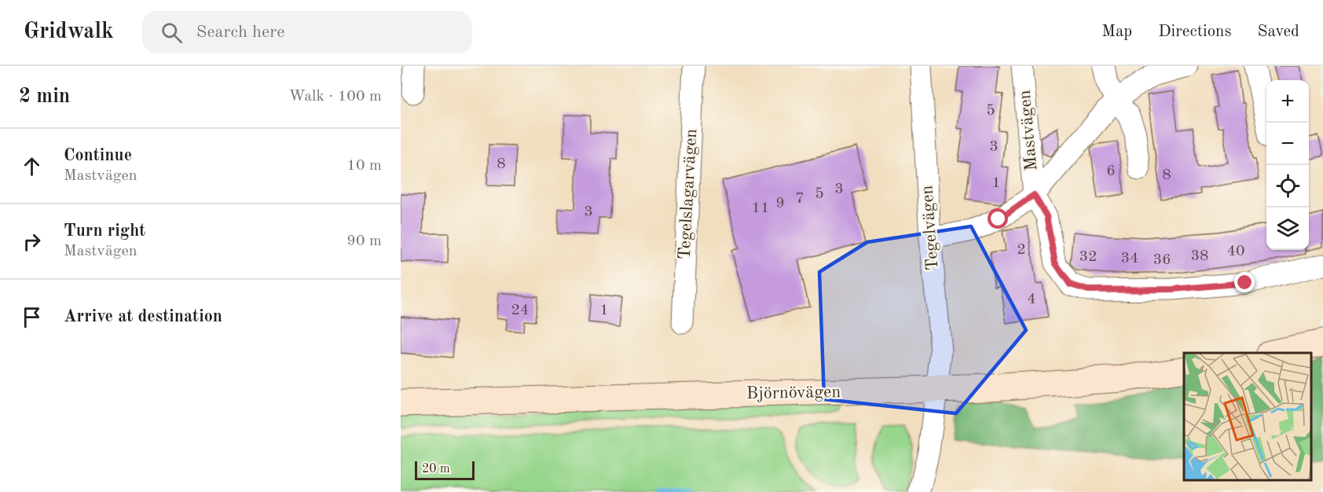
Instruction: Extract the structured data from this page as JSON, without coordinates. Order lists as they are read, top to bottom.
{
  "streets": {
    "main road": ["Björnövägen"],
    "street": ["Mastvägen", "Tegelslagarvägen", "Tegelvägen"]
  },
  "crossings": [
    ["Mastvägen", "Tegelvägen"],
    ["Tegelvägen", "Björnövägen"]
  ],
  "house_numbers": [
    "5",
    "3",
    "8",
    "6",
    "8",
    "1",
    "3",
    "5",
    "7",
    "9",
    "11",
    "3",
    "2",
    "40",
    "38",
    "32",
    "34",
    "36",
    "4",
    "24",
    "1"
  ],
  "scale_bar": "20 m",
  "page": {
    "header": "Gridwalk",
    "search": "Search here",
    "nav": ["Map", "Directions", "Saved"],
    "heading": ["2 min", "Walk · 100 m"],
    "map_buttons": ["+", "−"],
    "list": [
      ["Continue", "Mastvägen", "10 m"],
      ["Turn right", "Mastvägen", "90 m"],
      "Arrive at destination"
    ],
    "scale": "20 m"
  }
}
